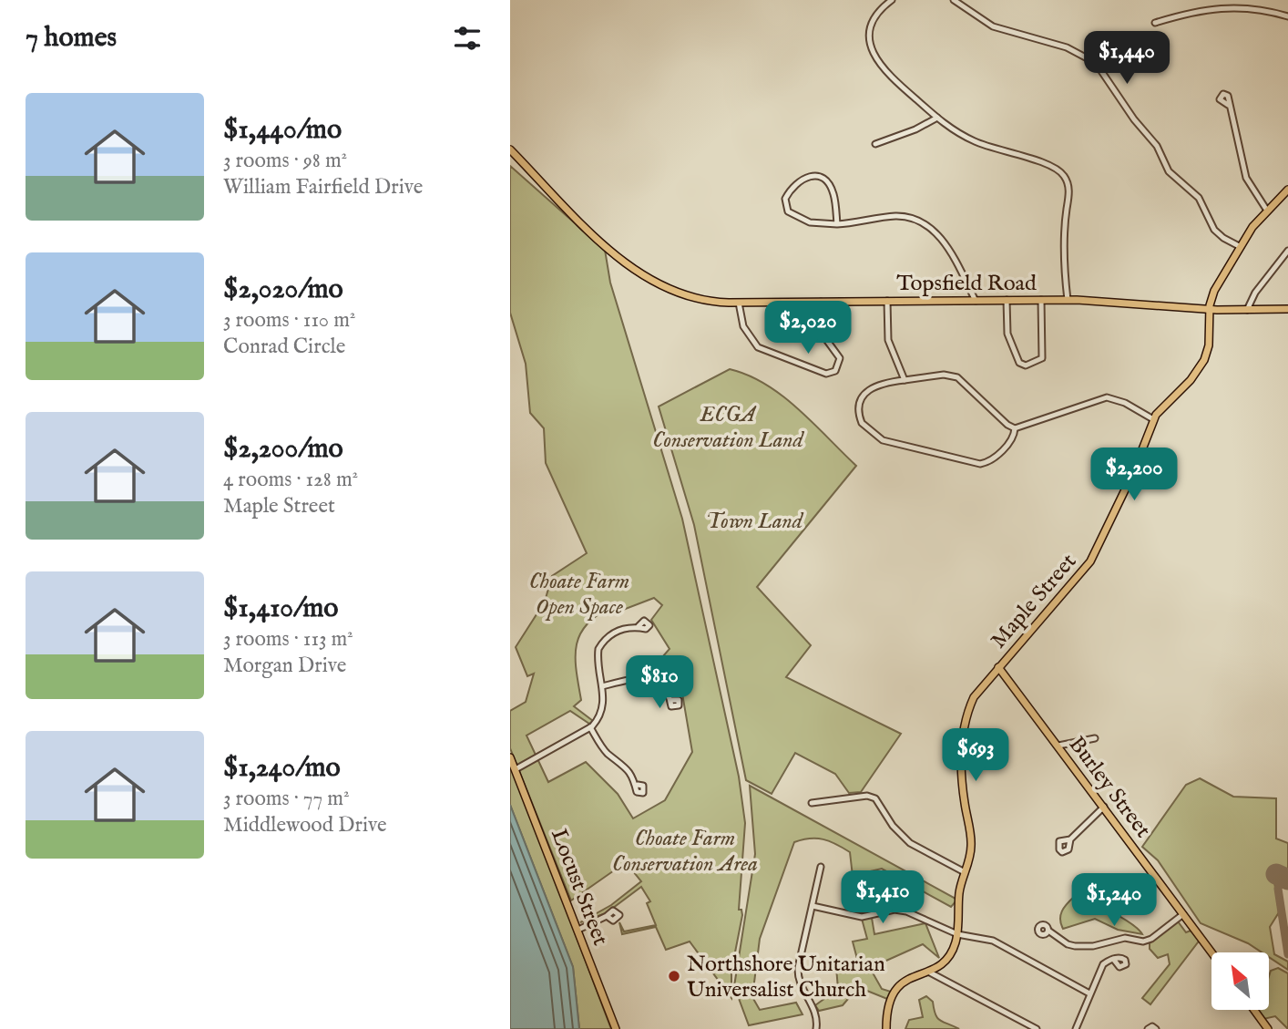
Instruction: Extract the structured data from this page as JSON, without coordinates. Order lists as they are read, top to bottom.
{
  "streets": {
    "main road": [
      "Topsfield Road",
      "Maple Street",
      "Burley Street",
      "Locust Street"
    ]
  },
  "crossings": [
    ["Topsfield Road", "Maple Street"],
    ["Maple Street", "Burley Street"]
  ],
  "parks": [
    "ECGA Conservation Land",
    "Town Land",
    "Choate Farm Open Space",
    "Choate Farm Conservation Area"
  ],
  "places": ["Northshore Unitarian Universalist Church"],
  "north": "top left",
  "page": {
    "heading": "7 homes",
    "price": [
      "$1,440",
      "$2,020",
      "$2,200",
      "$810",
      "$693",
      "$1,410",
      "$1,240"
    ],
    "list": [
      {
        "name": "$1,440/mo",
        "note": "3 rooms · 98 m² · William Fairfield Drive"
      },
      {
        "name": "$2,020/mo",
        "note": "3 rooms · 110 m² · Conrad Circle"
      },
      {
        "name": "$2,200/mo",
        "note": "4 rooms · 128 m² · Maple Street"
      },
      {
        "name": "$1,410/mo",
        "note": "3 rooms · 113 m² · Morgan Drive"
      },
      {
        "name": "$1,240/mo",
        "note": "3 rooms · 77 m² · Middlewood Drive"
      }
    ]
  }
}
